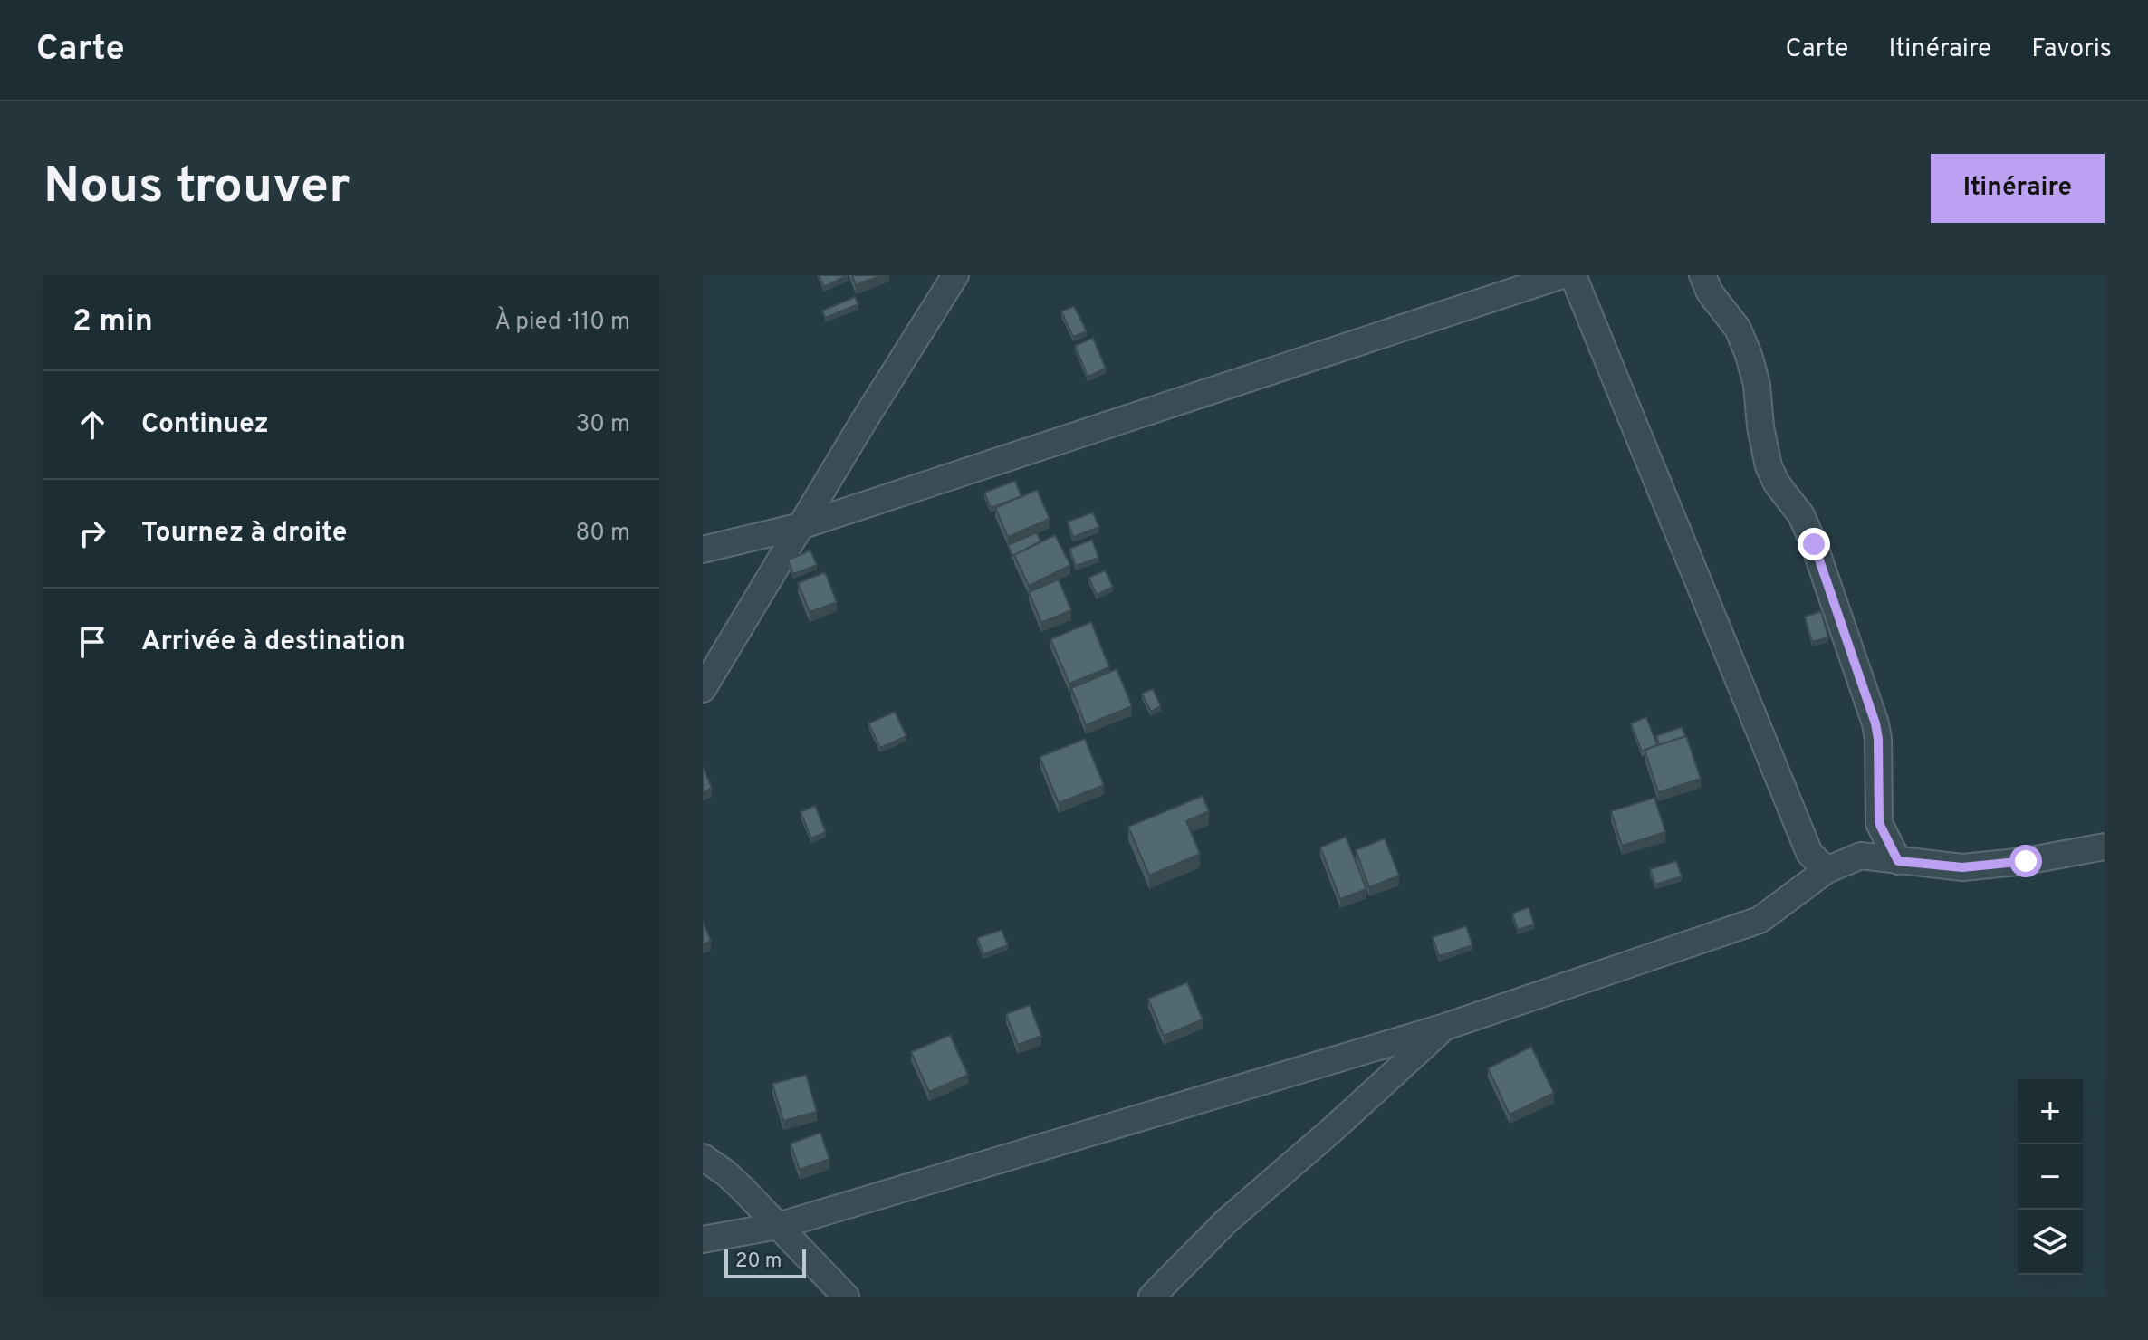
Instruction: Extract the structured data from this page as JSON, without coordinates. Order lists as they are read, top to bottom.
{
  "scale_bar": "20 m",
  "page": {
    "header": "Carte",
    "nav": ["Carte", "Itinéraire", "Favoris"],
    "buttons": "Itinéraire",
    "title": "Nous trouver",
    "heading": ["2 min", "À pied · 110 m"],
    "list": [
      ["Continuez", "30 m"],
      ["Tournez à droite", "80 m"],
      "Arrivée à destination"
    ],
    "map_buttons": ["+", "−"],
    "scale": "20 m"
  }
}
